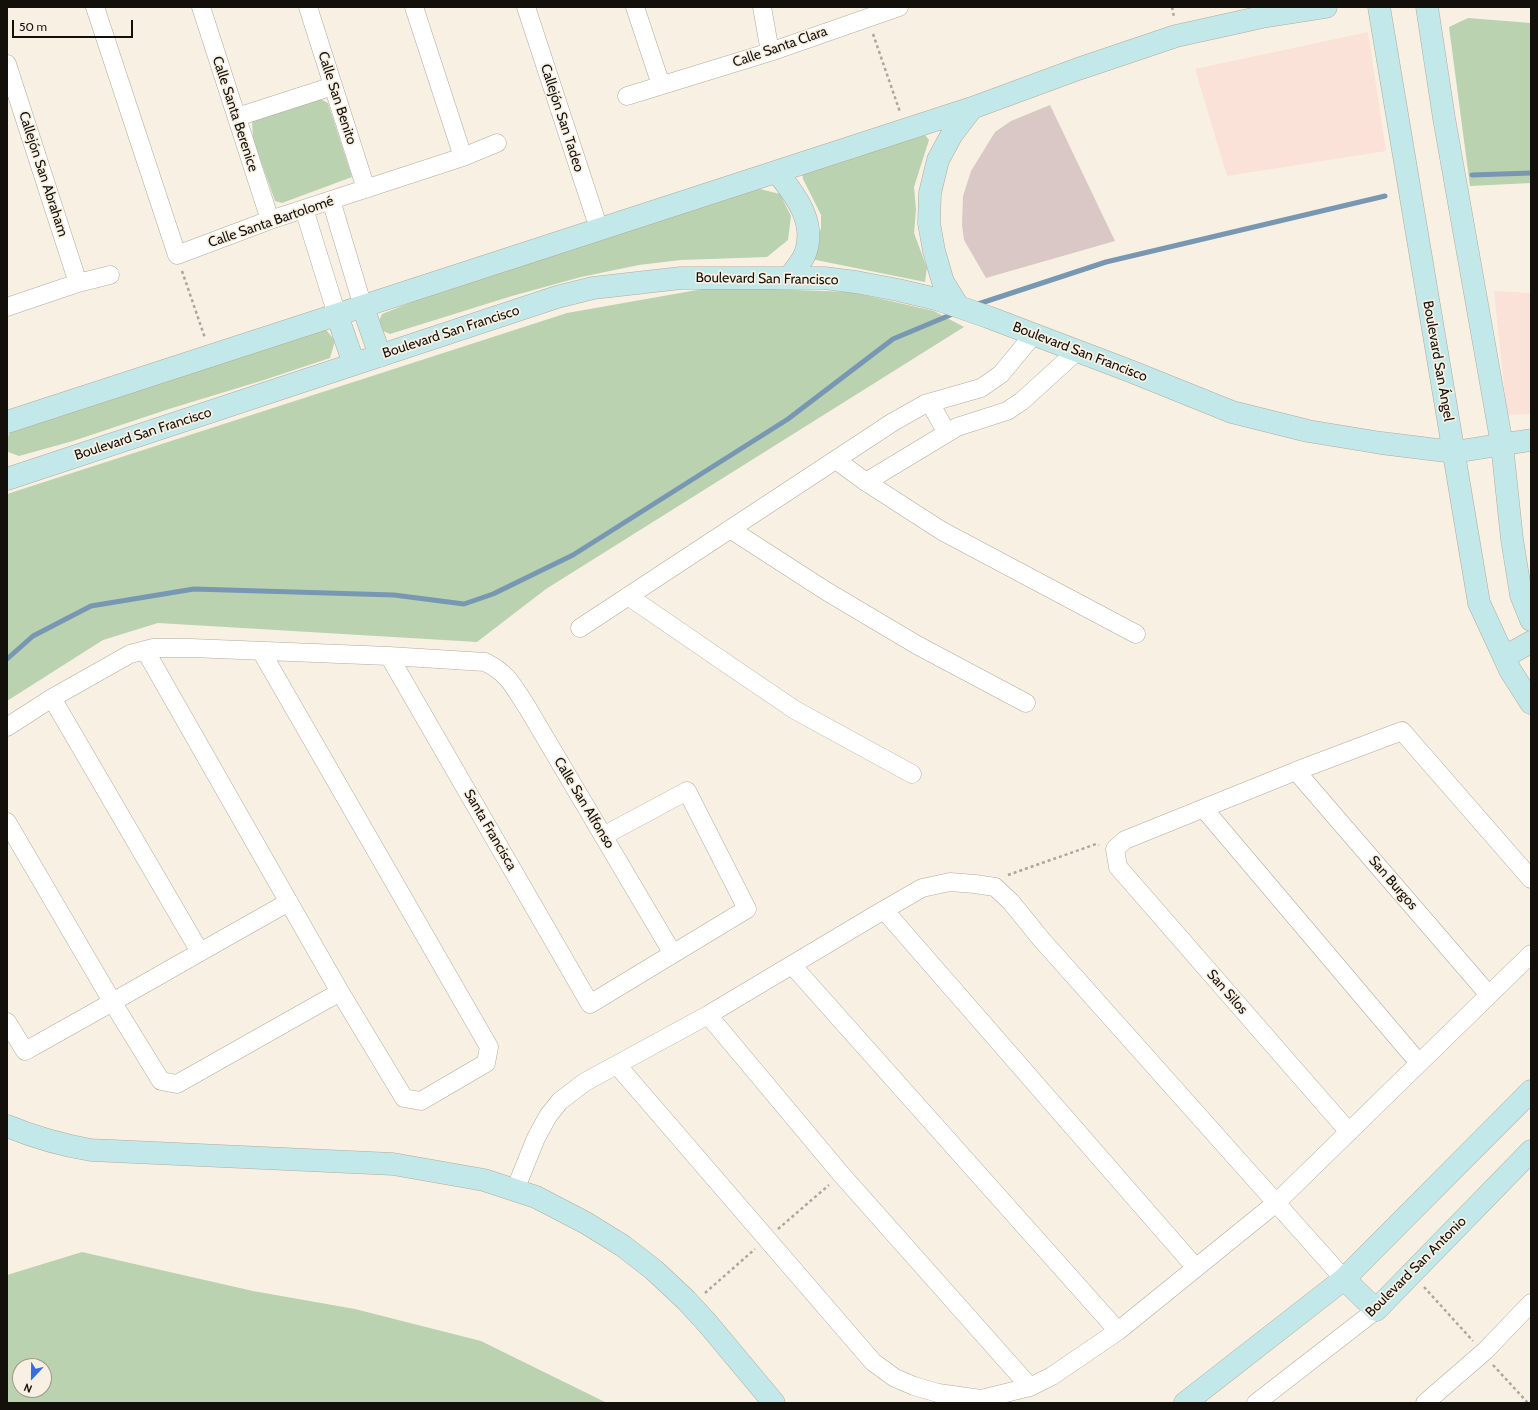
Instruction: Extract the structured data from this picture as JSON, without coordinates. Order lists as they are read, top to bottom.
{
  "streets": {
    "street": [
      "Calle Santa Clara",
      "Calle San Benito",
      "Calle Santa Berenice",
      "Callejón San Tadeo",
      "Callejón San Abraham",
      "Calle Santa Bartolomé",
      "Boulevard San Francisco",
      "Boulevard San Ángel",
      "Calle San Alfonso",
      "Santa Francisca",
      "San Burgos",
      "San Silos",
      "Boulevard San Antonio"
    ]
  },
  "crossings": [
    ["Calle San Benito", "Calle Santa Bartolomé"],
    ["Calle Santa Berenice", "Calle Santa Bartolomé"],
    ["Boulevard San Francisco", "Boulevard San Ángel"],
    ["Calle San Alfonso", "Santa Francisca"]
  ],
  "scale_bar": "50 m",
  "north": "bottom"
}
